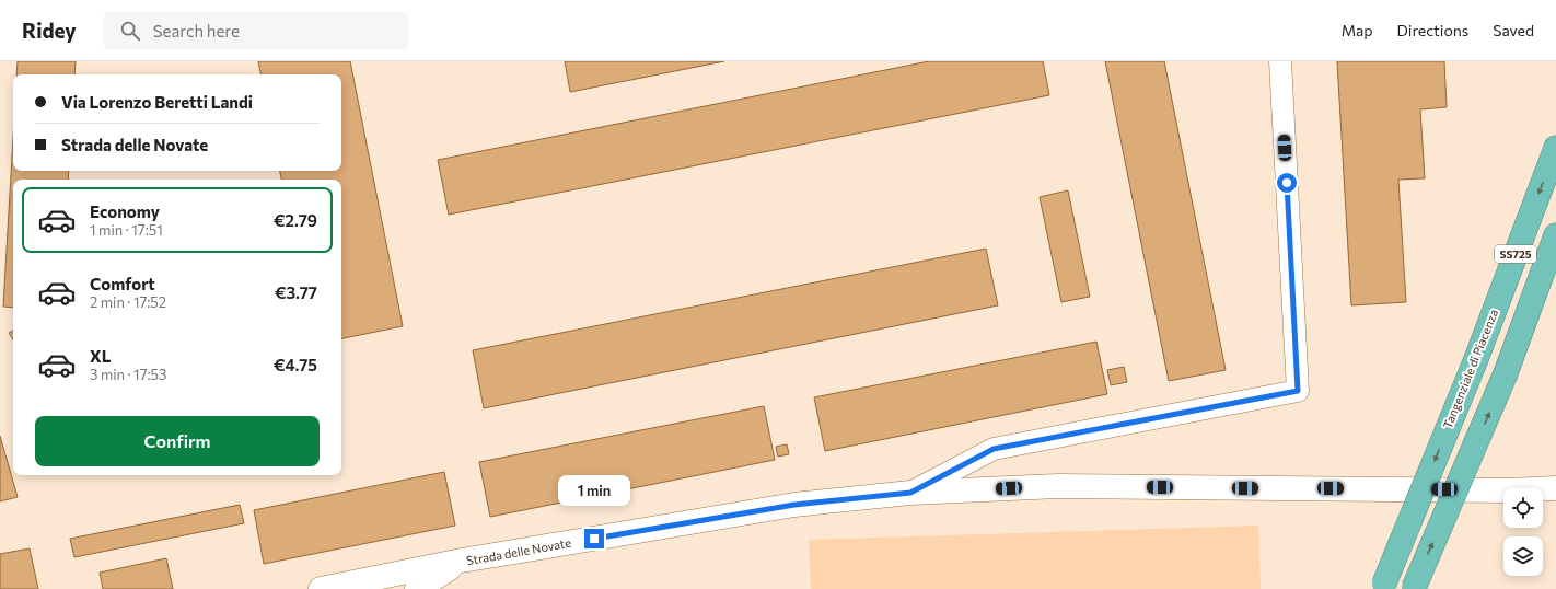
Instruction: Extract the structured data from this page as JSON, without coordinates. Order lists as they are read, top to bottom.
{
  "streets": {
    "highway": ["SS725", "Tangenziale di Piacenza"],
    "street": ["Strada delle Novate"]
  },
  "page": {
    "header": "Ridey",
    "search": "Search here",
    "nav": ["Map", "Directions", "Saved"],
    "banner": ["Via Lorenzo Beretti Landi", "Strada delle Novate"],
    "list": [
      {
        "name": "Economy",
        "note": "1 min · 17:51",
        "value": "€2.79"
      },
      {
        "name": "Comfort",
        "note": "2 min · 17:52",
        "value": "€3.77"
      },
      {
        "name": "XL",
        "note": "3 min · 17:53",
        "value": "€4.75"
      }
    ],
    "buttons": "Confirm",
    "bubble": "1 min"
  }
}
